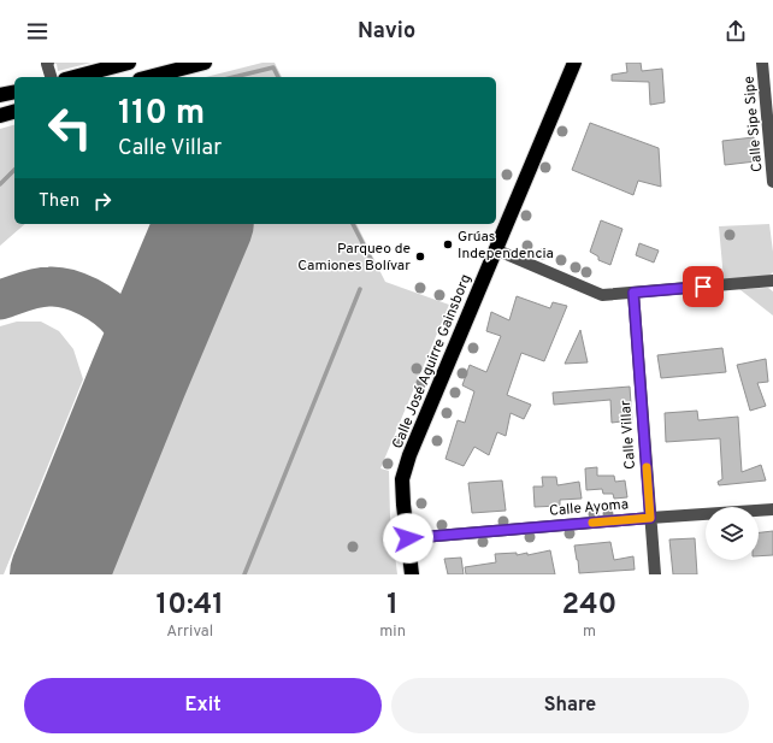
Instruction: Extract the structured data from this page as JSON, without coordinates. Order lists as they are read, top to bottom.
{
  "streets": {
    "highway": ["Calle José Aguirre Gainsborg"],
    "street": ["Calle Sipe Sipe", "Calle Villar", "Calle Ayoma"]
  },
  "crossings": [
    ["Calle José Aguirre Gainsborg", "Calle Ayoma"],
    ["Calle Villar", "Calle Ayoma"]
  ],
  "places": ["Grúas Independencia", "Parqueo de Camiones Bolívar"],
  "page": {
    "header": "Navio",
    "turn": ["110 m", "Calle Villar"],
    "then": "Then",
    "eta": [
      "10:41",
      "Arrival",
      "1",
      "min",
      "240",
      "m"
    ],
    "buttons": ["Exit", "Share"]
  }
}
